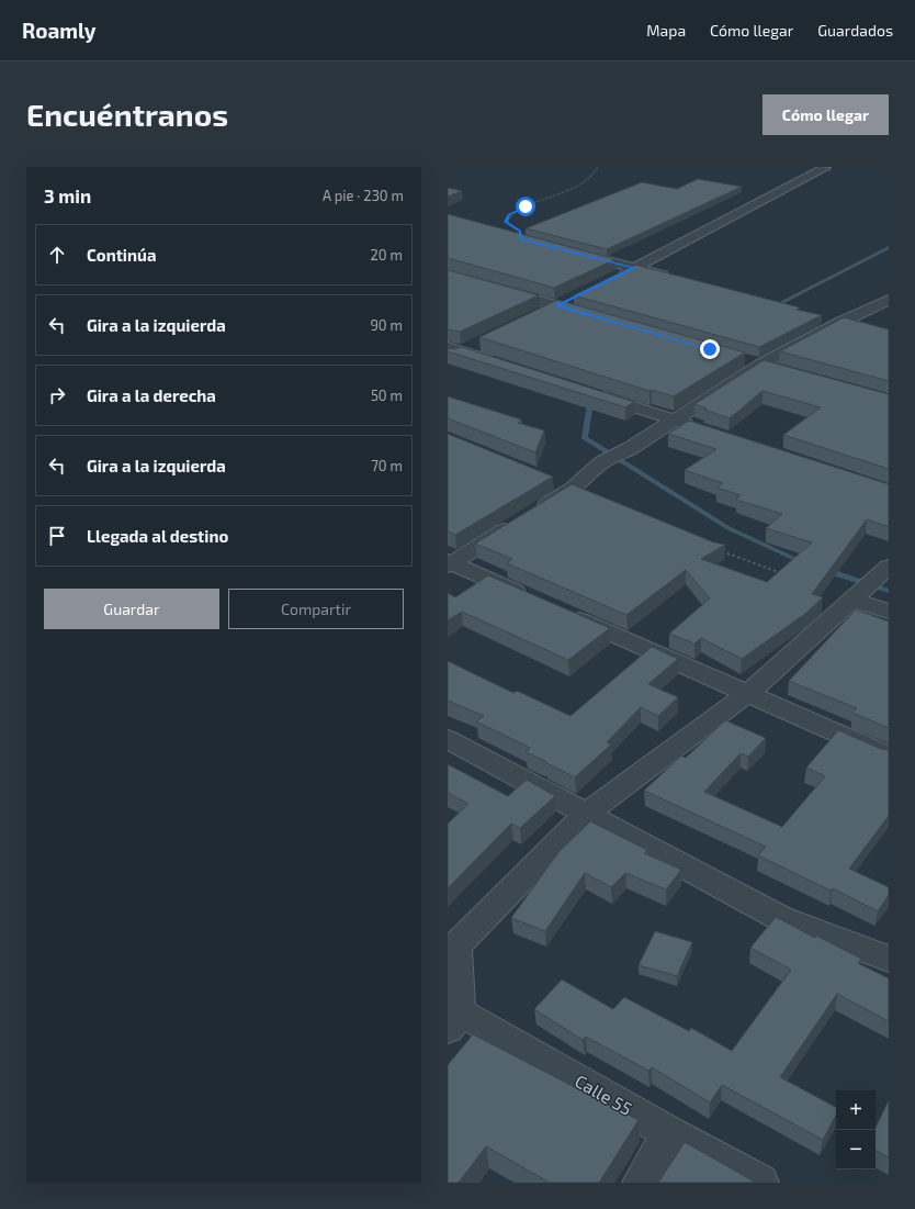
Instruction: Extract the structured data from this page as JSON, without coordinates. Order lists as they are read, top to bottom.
{
  "streets": {
    "street": ["Calle 55"]
  },
  "page": {
    "header": "Roamly",
    "nav": ["Mapa", "Cómo llegar", "Guardados"],
    "buttons": [
      "Cómo llegar",
      ["Guardar", "Compartir"]
    ],
    "title": "Encuéntranos",
    "heading": ["3 min", "A pie · 230 m"],
    "list": [
      ["Continúa", "20 m"],
      ["Gira a la izquierda", "90 m"],
      ["Gira a la derecha", "50 m"],
      ["Gira a la izquierda", "70 m"],
      "Llegada al destino"
    ],
    "map_buttons": ["+", "−"]
  }
}
